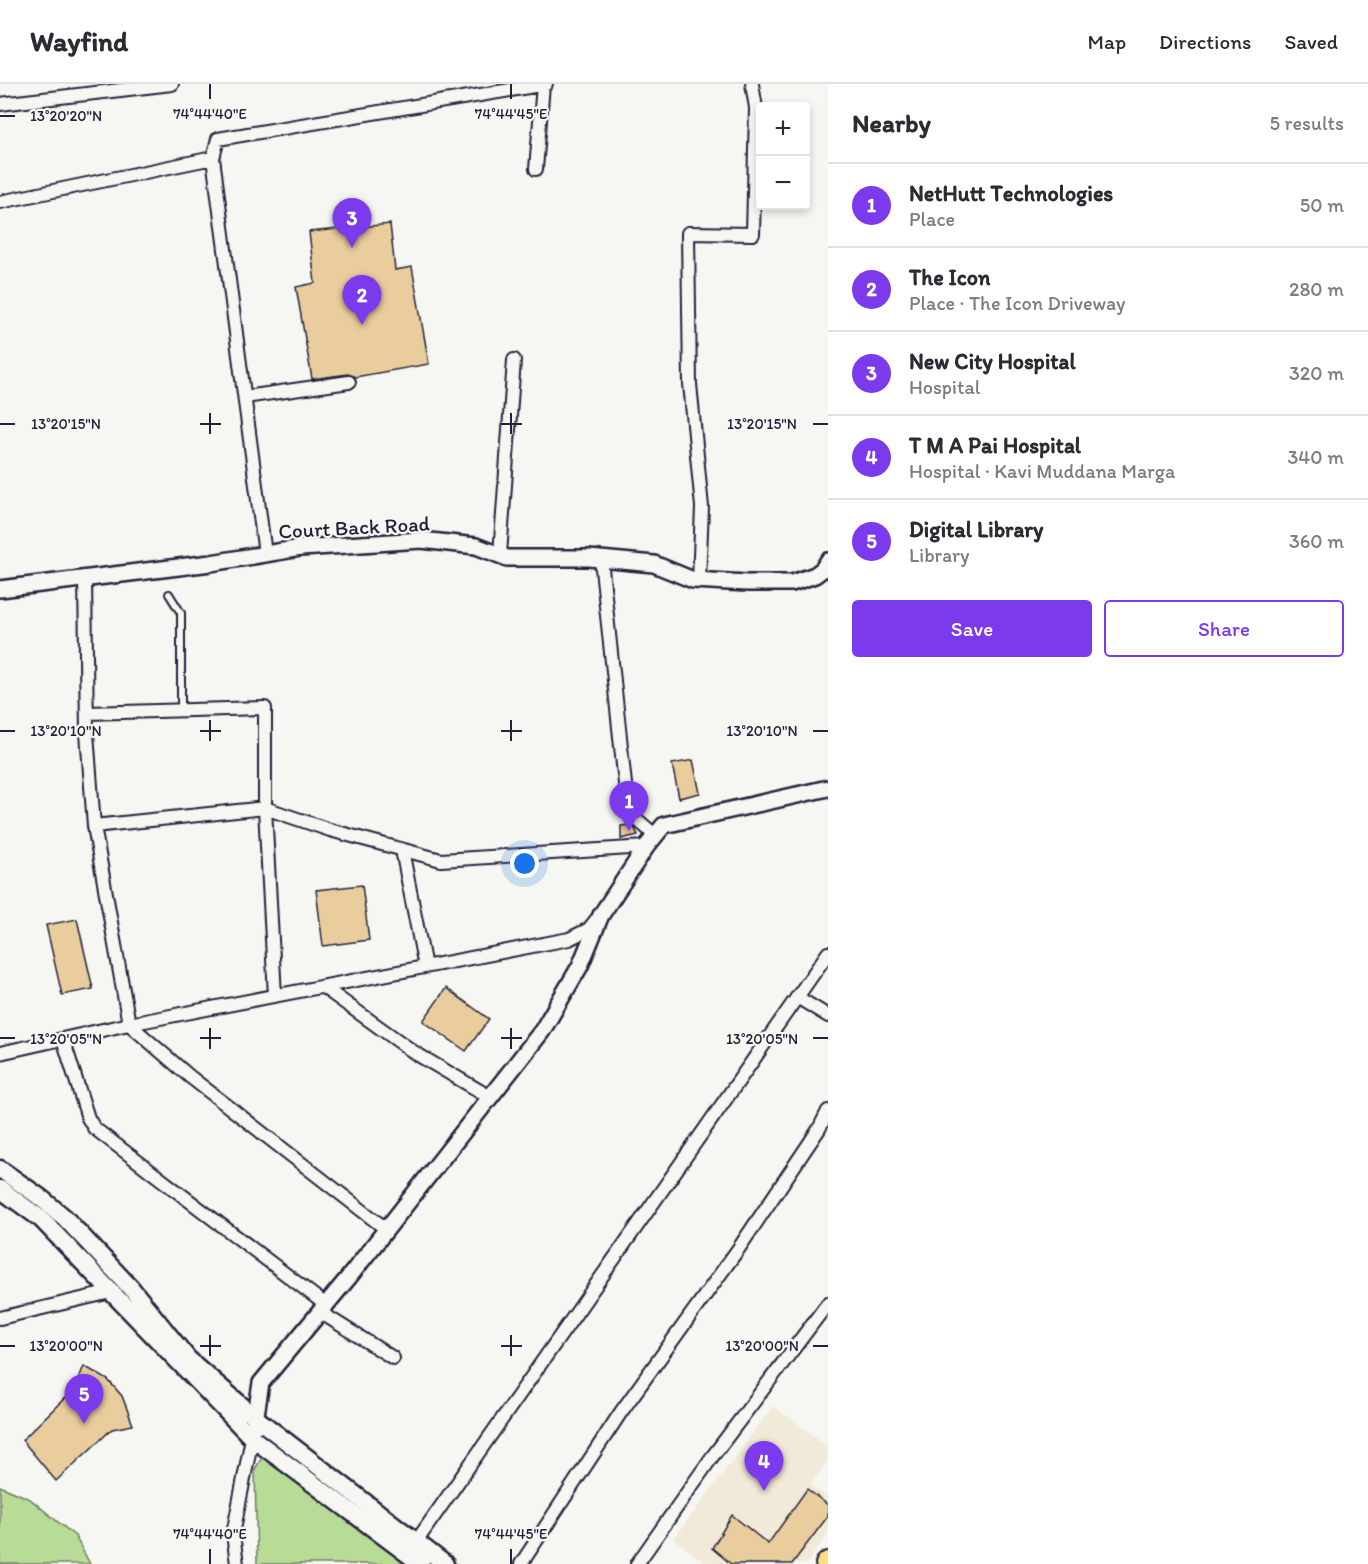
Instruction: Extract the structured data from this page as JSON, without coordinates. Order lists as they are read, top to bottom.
{
  "streets": {
    "street": ["Court Back Road"]
  },
  "page": {
    "header": "Wayfind",
    "nav": ["Map", "Directions", "Saved"],
    "heading": ["Nearby", "5 results"],
    "map_buttons": ["+", "−"],
    "list": [
      {
        "mark": "1",
        "name": "NetHutt Technologies",
        "note": "Place",
        "value": "50 m"
      },
      {
        "mark": "2",
        "name": "The Icon",
        "note": "Place · The Icon Driveway",
        "value": "280 m"
      },
      {
        "mark": "3",
        "name": "New City Hospital",
        "note": "Hospital",
        "value": "320 m"
      },
      {
        "mark": "4",
        "name": "T M A Pai Hospital",
        "note": "Hospital · Kavi Muddana Marga",
        "value": "340 m"
      },
      {
        "mark": "5",
        "name": "Digital Library",
        "note": "Library",
        "value": "360 m"
      }
    ],
    "pins": [
      "3",
      "2",
      "1",
      "5",
      "4"
    ],
    "buttons": ["Save", "Share"]
  },
  "coordinates": [
    "74°44'40\"E",
    "74°44'45\"E",
    "13°20'20\"N",
    "13°20'15\"N",
    "13°20'10\"N",
    "13°20'05\"N",
    "13°20'00\"N"
  ]
}
